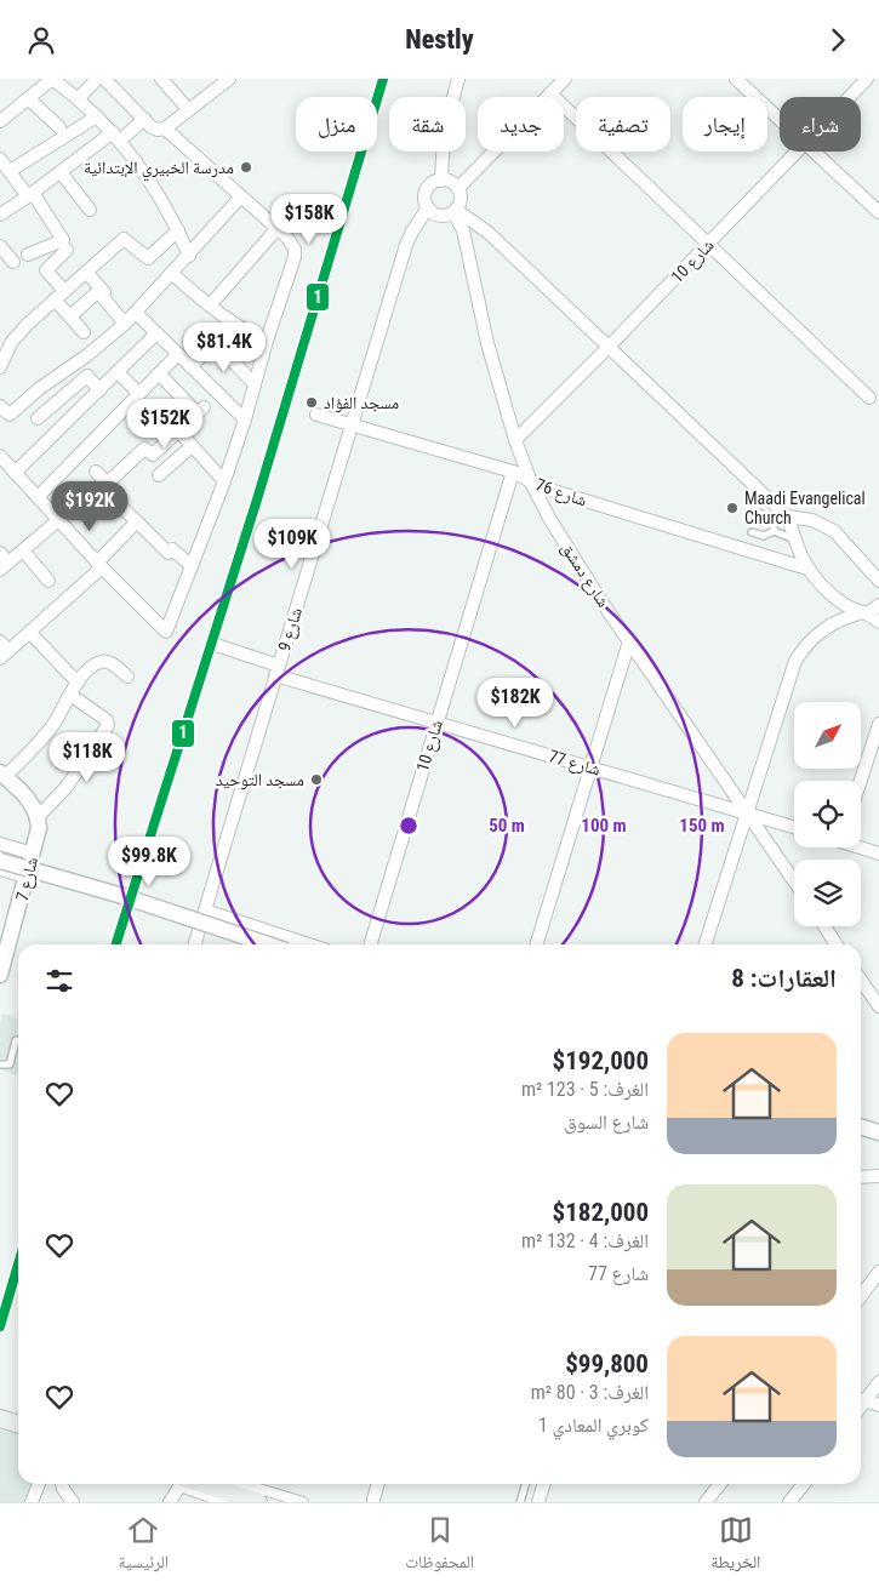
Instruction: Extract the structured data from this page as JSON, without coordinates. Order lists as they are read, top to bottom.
{
  "streets": {
    "street": [
      "شارع 10",
      "شارع 76",
      "شارع دمشق",
      "شارع 9",
      "شارع 77",
      "شارع 7"
    ]
  },
  "crossings": [
    ["شارع 10", "شارع 76"],
    ["شارع 10", "شارع دمشق"],
    ["شارع 10", "شارع 77"],
    ["شارع 76", "شارع دمشق"],
    ["شارع 76", "شارع 9"],
    ["شارع دمشق", "شارع 9"],
    ["شارع دمشق", "شارع 77"],
    ["شارع 9", "شارع 77"]
  ],
  "places": [
    "مدرسة الخبيري الإبتدائية",
    "مسجد الفؤاد",
    "Maadi Evangelical Church",
    "مسجد التوحيد"
  ],
  "lines": ["metro line 1"],
  "north": "top right",
  "page": {
    "header": "Nestly",
    "chip": [
      "شراء",
      "إيجار",
      "تصفية",
      "جديد",
      "شقة",
      "منزل"
    ],
    "price": [
      "$158K",
      "$81.4K",
      "$152K",
      "$192K",
      "$109K",
      "$182K",
      "$118K",
      "$99.8K"
    ],
    "heading": "العقارات: 8",
    "list": [
      {
        "name": "$192,000",
        "note": "الغرف: 5 · 123 m² · شارع السوق"
      },
      {
        "name": "$182,000",
        "note": "الغرف: 4 · 132 m² · شارع 77"
      },
      {
        "name": "$99,800",
        "note": "الغرف: 3 · 80 m² · كوبري المعادي 1"
      }
    ],
    "tabs": ["الخريطة", "المحفوظات", "الرئيسية"]
  },
  "rings": ["50 m", "100 m", "150 m"]
}
